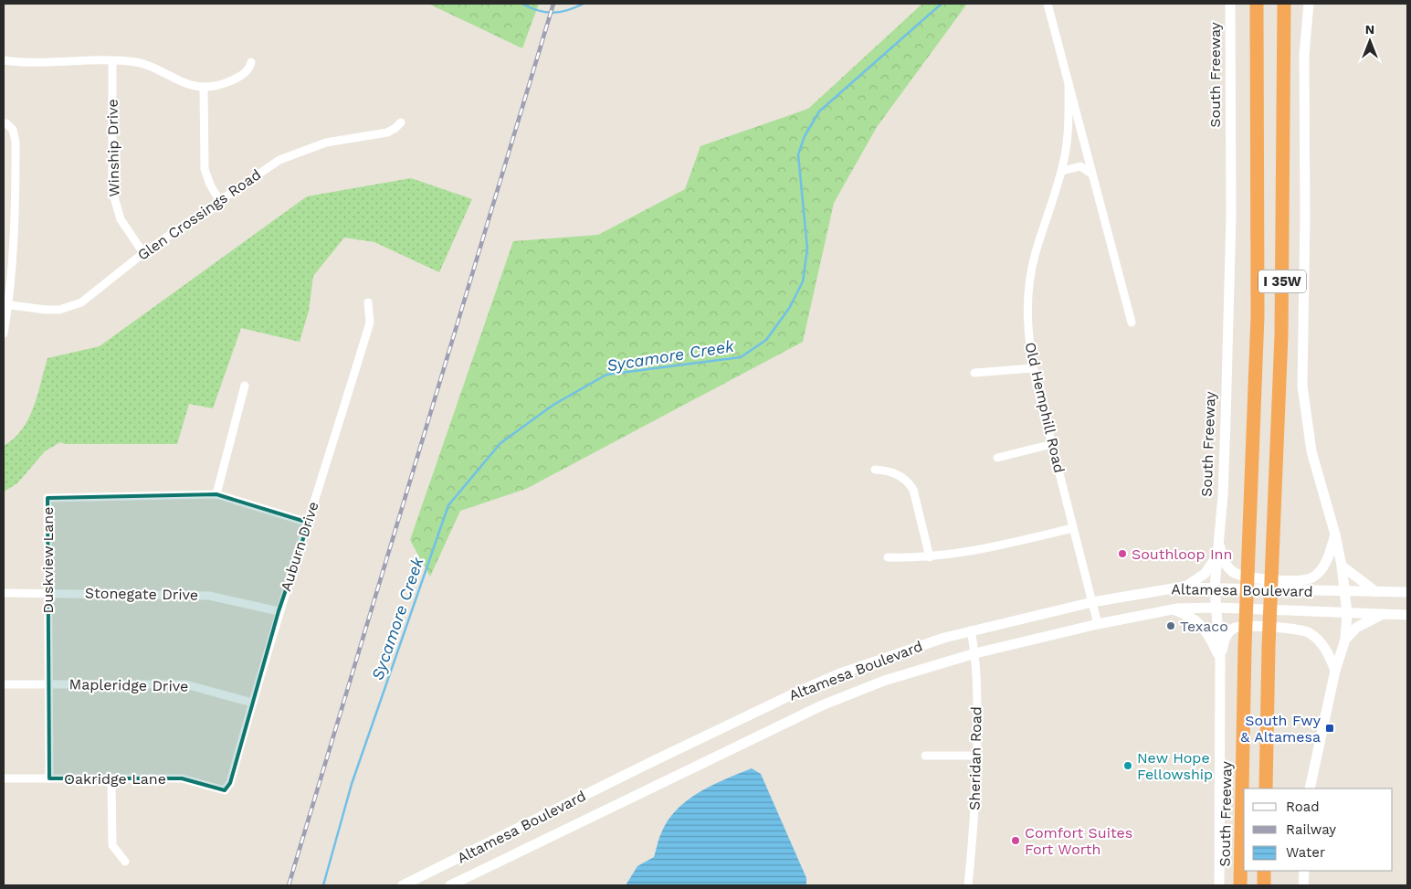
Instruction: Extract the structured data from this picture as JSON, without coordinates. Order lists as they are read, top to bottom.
{
  "streets": {
    "highway": ["South Freeway", "I 35W"],
    "main road": ["Altamesa Boulevard"],
    "street": [
      "Winship Drive",
      "Glen Crossings Road",
      "Old Hemphill Road",
      "Auburn Drive",
      "Duskview Lane",
      "Stonegate Drive",
      "Mapleridge Drive",
      "Sheridan Road",
      "Oakridge Lane"
    ]
  },
  "crossings": [
    ["South Freeway", "Altamesa Boulevard"],
    ["Winship Drive", "Glen Crossings Road"],
    ["Old Hemphill Road", "Altamesa Boulevard"],
    ["Auburn Drive", "Duskview Lane"],
    ["Auburn Drive", "Stonegate Drive"],
    ["Auburn Drive", "Mapleridge Drive"],
    ["Auburn Drive", "Oakridge Lane"],
    ["Duskview Lane", "Stonegate Drive"],
    ["Duskview Lane", "Mapleridge Drive"],
    ["Duskview Lane", "Oakridge Lane"],
    ["Altamesa Boulevard", "Sheridan Road"]
  ],
  "water": ["Sycamore Creek"],
  "places": {
    "other": [
      "Southloop Inn",
      "Texaco",
      "New Hope Fellowship",
      "Comfort Suites Fort Worth"
    ],
    "transit": ["South Fwy & Altamesa"]
  },
  "legend": ["Road", "Railway", "Water"],
  "north": "top"
}
